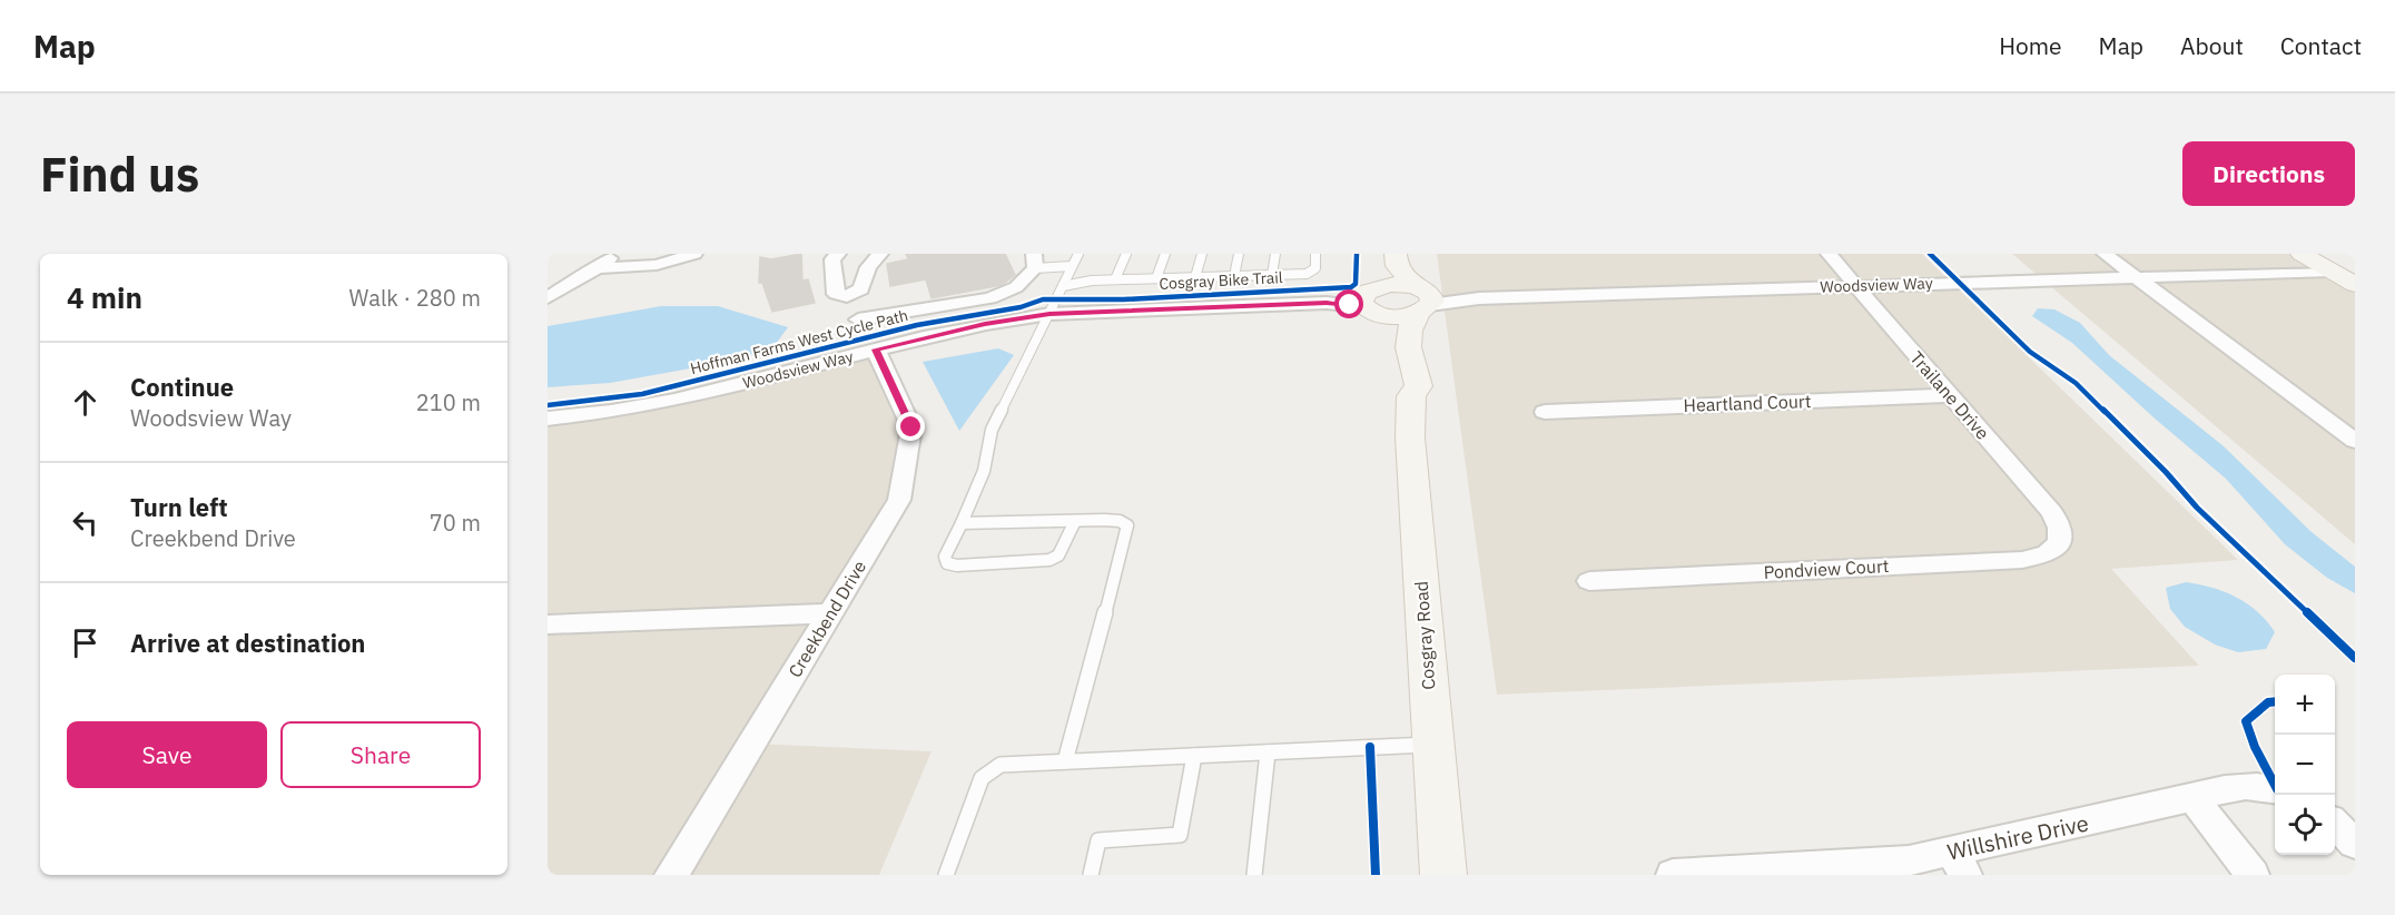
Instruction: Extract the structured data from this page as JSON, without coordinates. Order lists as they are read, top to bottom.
{
  "streets": {
    "main road": ["Cosgray Road"],
    "street": [
      "Woodsview Way",
      "Trailane Drive",
      "Heartland Court",
      "Pondview Court",
      "Creekbend Drive",
      "Willshire Drive"
    ],
    "cycle path": ["Cosgray Bike Trail"]
  },
  "crossings": [
    ["Woodsview Way", "Trailane Drive"],
    ["Woodsview Way", "Creekbend Drive"],
    ["Woodsview Way", "Cosgray Road"],
    ["Trailane Drive", "Heartland Court"],
    ["Trailane Drive", "Pondview Court"]
  ],
  "page": {
    "header": "Map",
    "nav": [
      "Home",
      "Map",
      "About",
      "Contact"
    ],
    "buttons": [
      "Directions",
      ["Save", "Share"]
    ],
    "title": "Find us",
    "heading": ["4 min", "Walk · 280 m"],
    "list": [
      ["Continue", "Woodsview Way", "210 m"],
      ["Turn left", "Creekbend Drive", "70 m"],
      "Arrive at destination"
    ],
    "map_buttons": ["+", "−"]
  }
}
